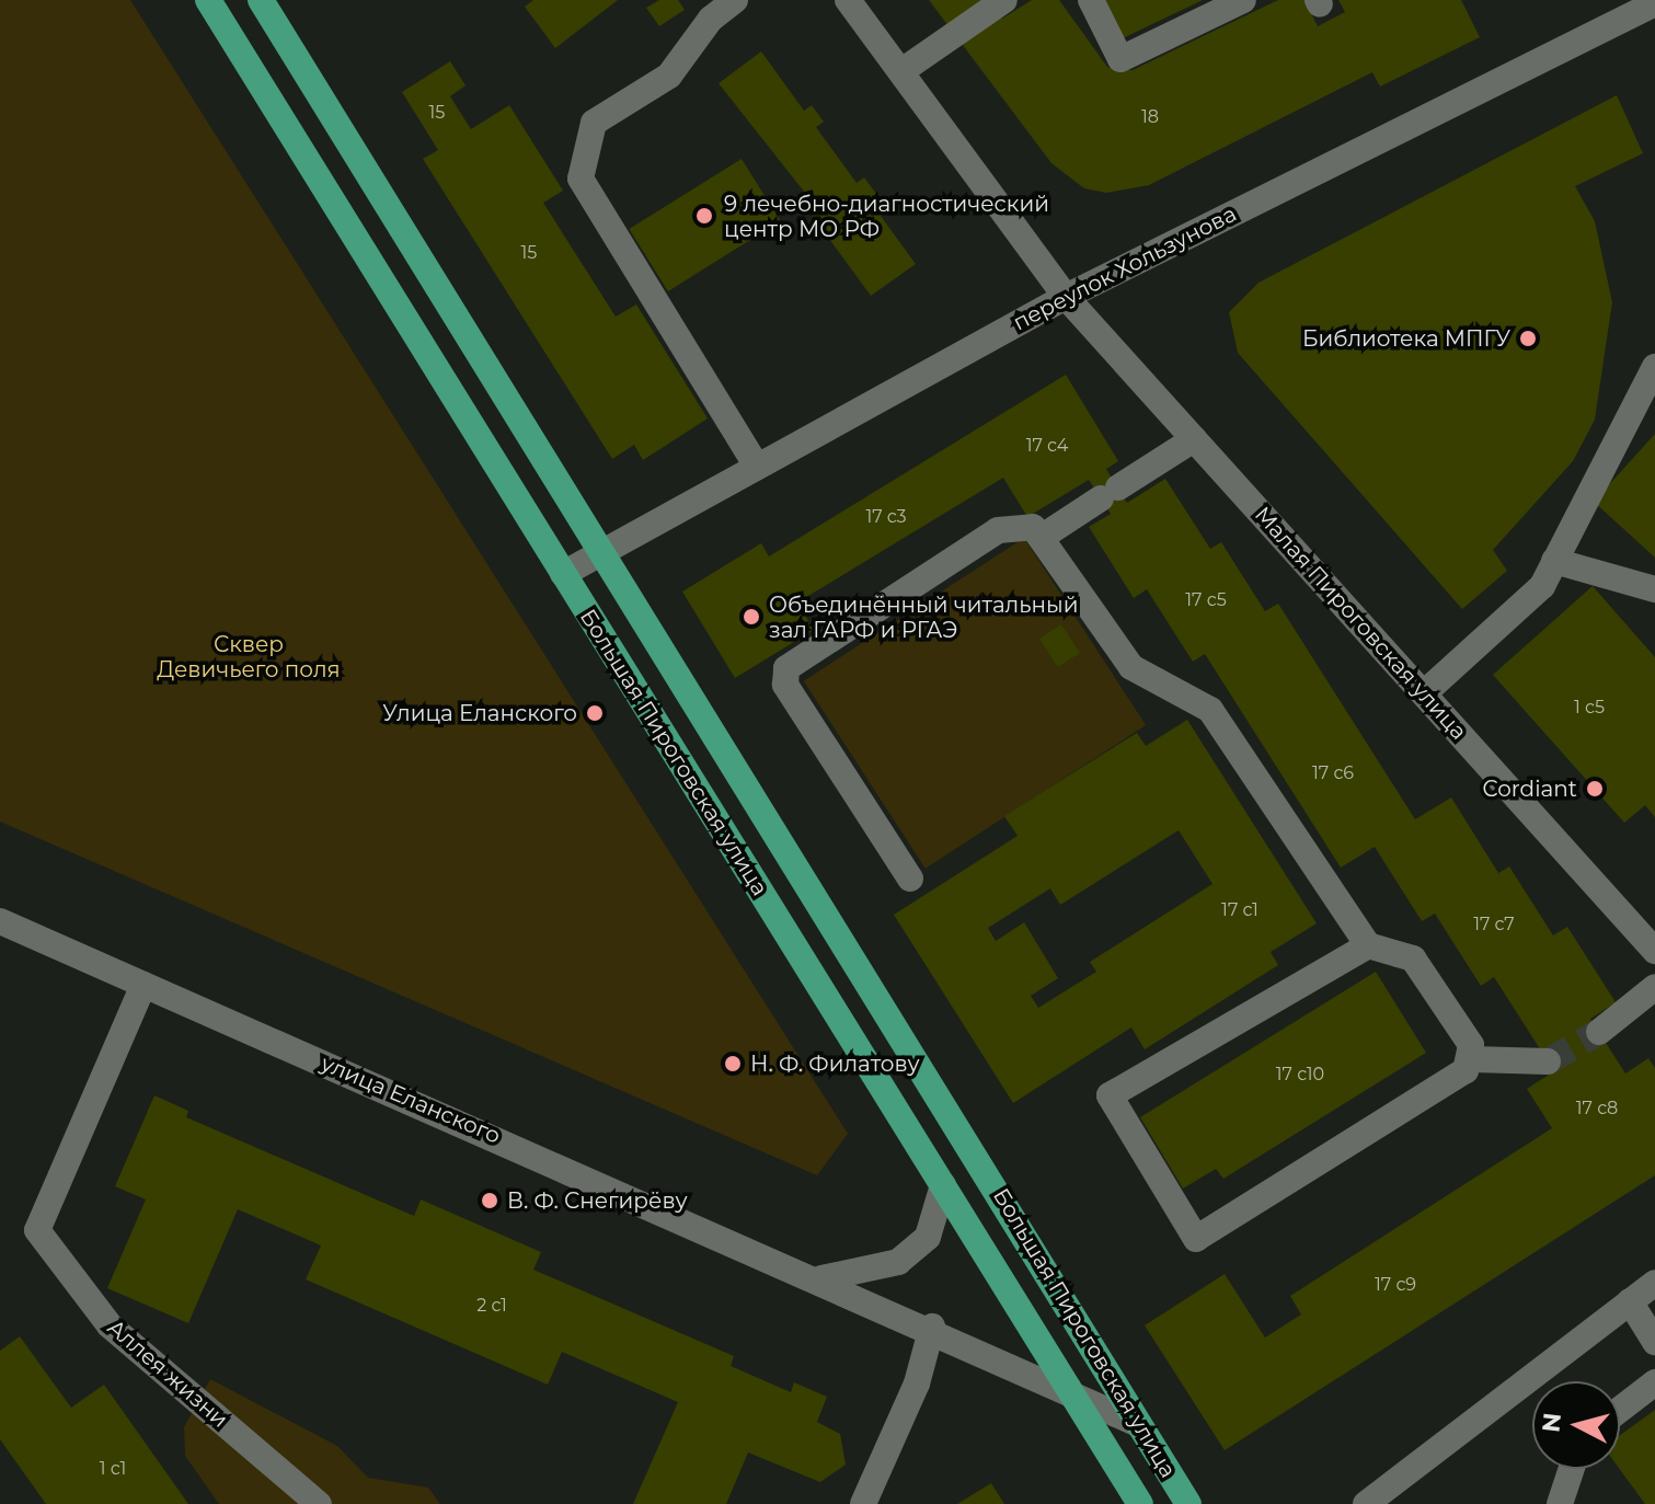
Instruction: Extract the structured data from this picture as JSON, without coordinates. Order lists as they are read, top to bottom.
{
  "streets": {
    "main road": ["Большая Пироговская улица"],
    "street": [
      "переулок Хользунова",
      "Малая Пироговская улица",
      "улица Еланского",
      "Аллея жизни"
    ]
  },
  "crossings": [
    ["переулок Хользунова", "Малая Пироговская улица"],
    ["переулок Хользунова", "Большая Пироговская улица"],
    ["Большая Пироговская улица", "улица Еланского"],
    ["улица Еланского", "Аллея жизни"]
  ],
  "parks": ["Сквер Девичьего поля"],
  "places": [
    "9 лечебно-диагностический центр МО РФ",
    "Библиотека МПГУ",
    "Объединённый читальный зал ГАРФ и РГАЭ",
    "Улица Еланского",
    "Cordiant",
    "Н. Ф. Филатову",
    "В. Ф. Снегирёву"
  ],
  "house_numbers": [
    "15",
    "18",
    "15",
    "17 с4",
    "17 с3",
    "17 с5",
    "1 с5",
    "17 с6",
    "17 с1",
    "17 с7",
    "17 с10",
    "17 с8",
    "17 с9",
    "2 с1",
    "1 с1"
  ],
  "north": "left"
}
